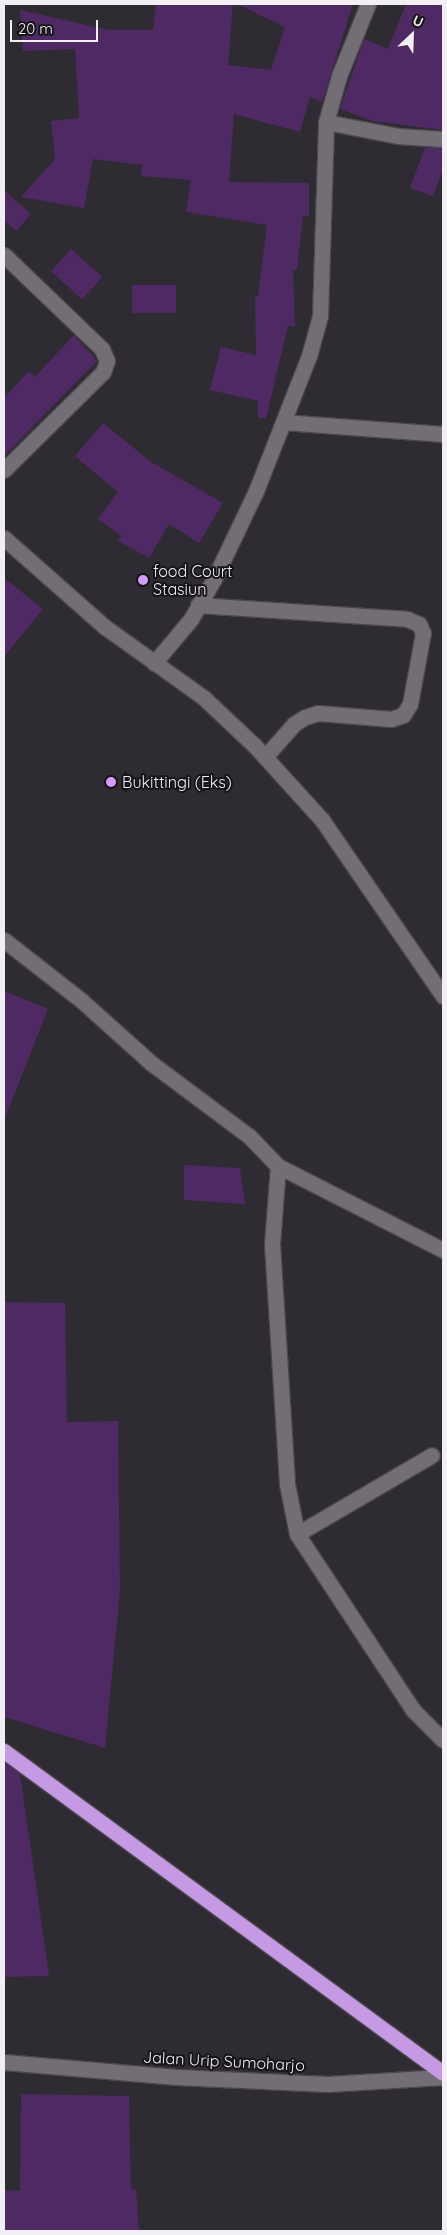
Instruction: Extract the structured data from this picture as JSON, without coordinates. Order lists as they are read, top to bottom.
{
  "streets": {
    "street": ["Jalan Urip Sumoharjo"]
  },
  "places": ["food Court Stasiun", "Bukittingi (Eks)"],
  "scale_bar": "20 m",
  "north": "top right"
}
